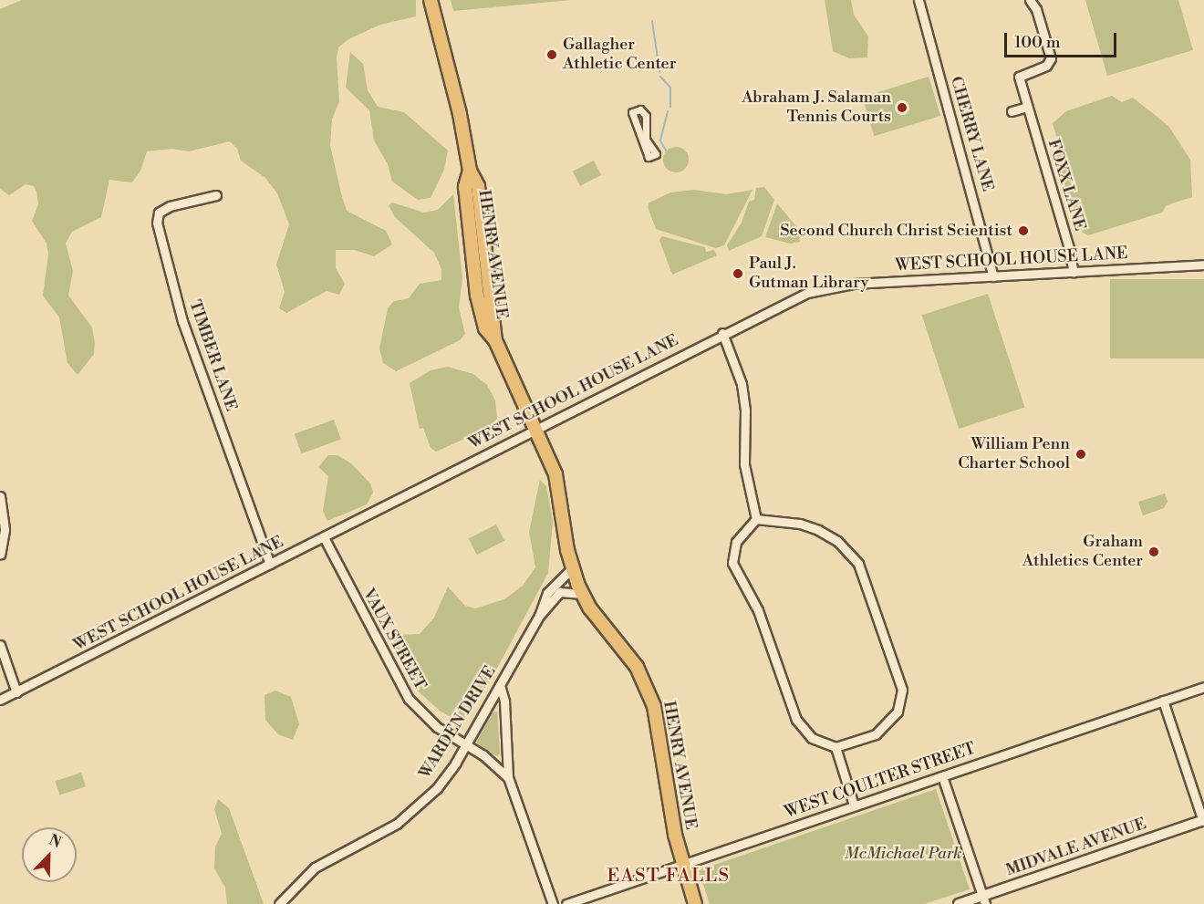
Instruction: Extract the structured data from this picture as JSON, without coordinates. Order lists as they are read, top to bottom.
{
  "streets": {
    "main road": ["HENRY AVENUE"],
    "street": [
      "CHERRY LANE",
      "FOXX LANE",
      "WEST SCHOOL HOUSE LANE",
      "TIMBER LANE",
      "VAUX STREET",
      "WARDEN DRIVE",
      "WEST COULTER STREET",
      "MIDVALE AVENUE"
    ]
  },
  "crossings": [
    ["CHERRY LANE", "WEST SCHOOL HOUSE LANE"],
    ["FOXX LANE", "WEST SCHOOL HOUSE LANE"],
    ["HENRY AVENUE", "WEST SCHOOL HOUSE LANE"],
    ["HENRY AVENUE", "WARDEN DRIVE"],
    ["HENRY AVENUE", "WEST COULTER STREET"],
    ["WEST SCHOOL HOUSE LANE", "TIMBER LANE"],
    ["WEST SCHOOL HOUSE LANE", "VAUX STREET"],
    ["VAUX STREET", "WARDEN DRIVE"]
  ],
  "districts": ["EAST FALLS"],
  "parks": ["McMichael Park"],
  "places": [
    "Gallagher Athletic Center",
    "Abraham J. Salaman Tennis Courts",
    "Second Church Christ Scientist",
    "Paul J. Gutman Library",
    "William Penn Charter School",
    "Graham Athletics Center"
  ],
  "scale_bar": "100 m",
  "north": "top right"
}
